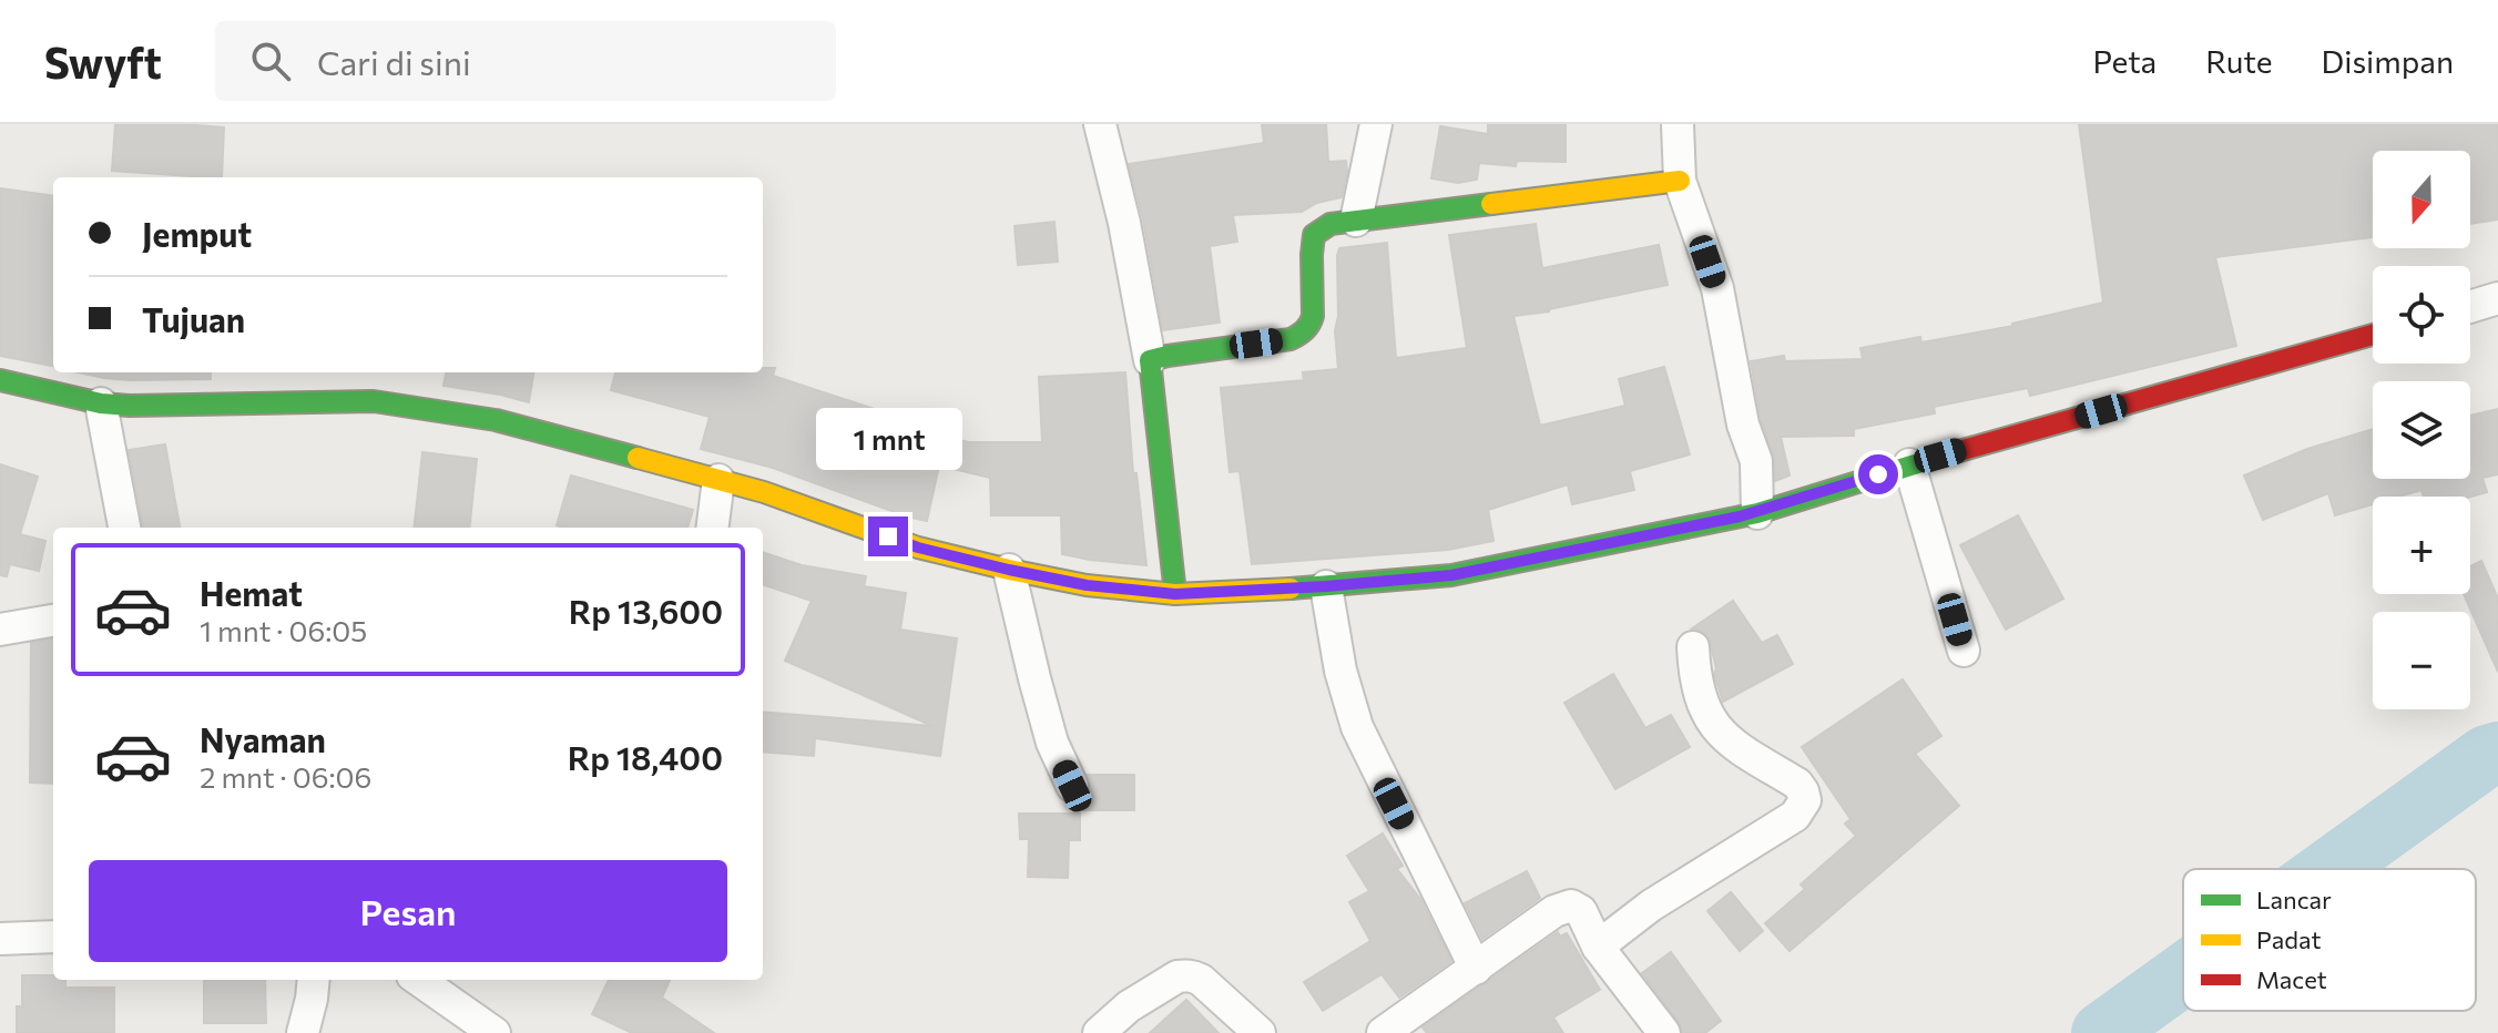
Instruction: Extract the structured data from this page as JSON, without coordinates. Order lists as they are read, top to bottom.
{
  "legend": ["Lancar", "Padat", "Macet"],
  "north": "bottom",
  "page": {
    "header": "Swyft",
    "search": "Cari di sini",
    "nav": ["Peta", "Rute", "Disimpan"],
    "map_buttons": ["+", "−"],
    "banner": ["Jemput", "Tujuan"],
    "bubble": "1 mnt",
    "list": [
      {
        "name": "Hemat",
        "note": "1 mnt · 06:05",
        "value": "Rp 13,600"
      },
      {
        "name": "Nyaman",
        "note": "2 mnt · 06:06",
        "value": "Rp 18,400"
      }
    ],
    "buttons": "Pesan"
  }
}
